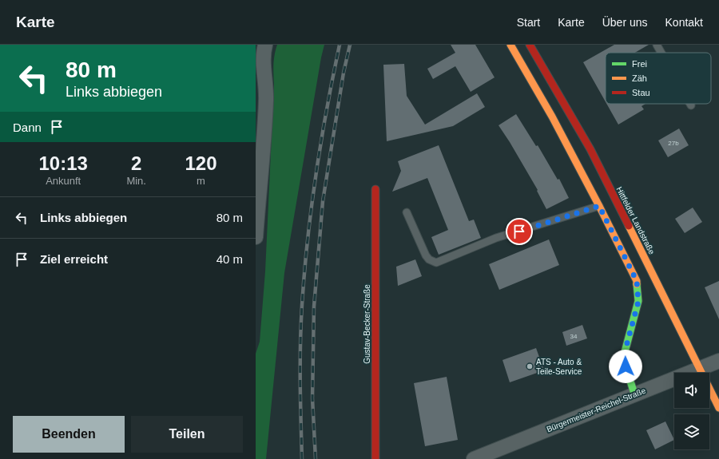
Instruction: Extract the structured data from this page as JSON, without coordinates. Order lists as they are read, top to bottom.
{
  "streets": {
    "street": ["Hittfelder Landstraße", "Gustav-Becker-Straße", "Bürgermeister-Reichel-Straße"]
  },
  "crossings": [
    ["Hittfelder Landstraße", "Bürgermeister-Reichel-Straße"]
  ],
  "places": ["ATS - Auto & Teile-Service"],
  "house_numbers": ["27b", "34"],
  "legend": ["Frei", "Zäh", "Stau"],
  "page": {
    "header": "Karte",
    "nav": [
      "Start",
      "Karte",
      "Über uns",
      "Kontakt"
    ],
    "turn": ["80 m", "Links abbiegen"],
    "then": "Dann",
    "eta": [
      "10:13",
      "Ankunft",
      "2",
      "Min.",
      "120",
      "m"
    ],
    "list": [
      {
        "name": "Links abbiegen",
        "value": "80 m"
      },
      {
        "name": "Ziel erreicht",
        "value": "40 m"
      }
    ],
    "buttons": ["Beenden", "Teilen"]
  }
}
